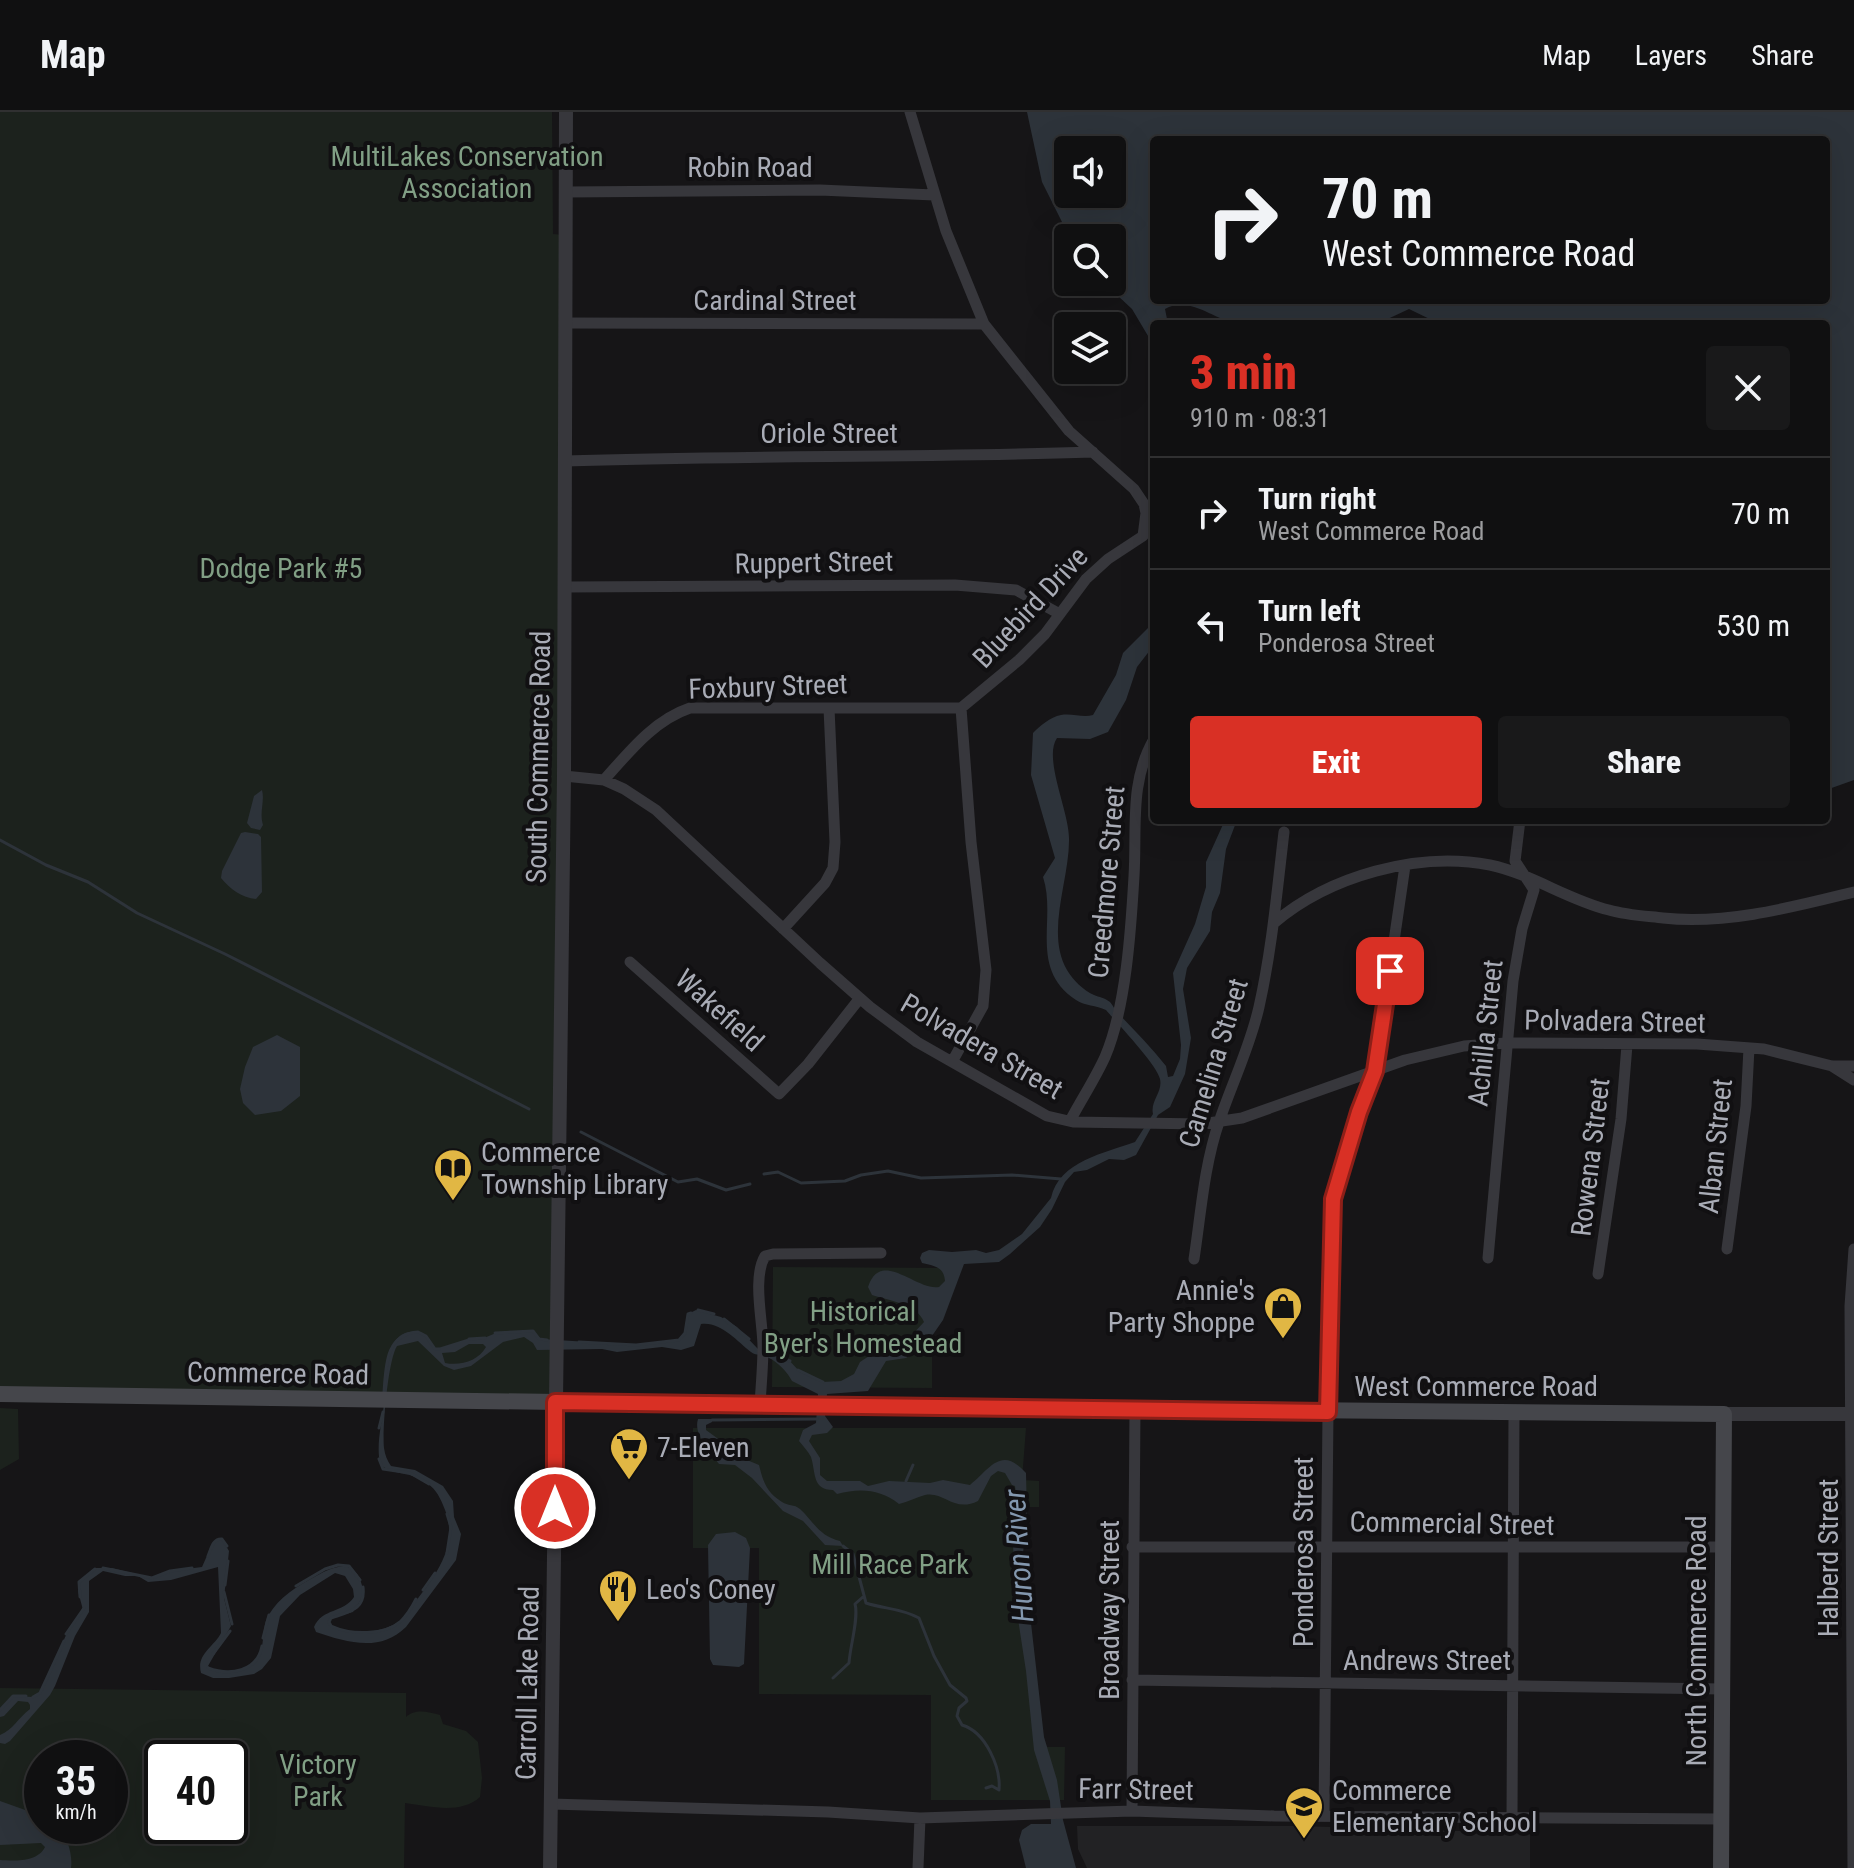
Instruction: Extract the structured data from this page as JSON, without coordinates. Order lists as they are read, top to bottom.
{
  "streets": {
    "main road": ["Commerce Road", "West Commerce Road", "North Commerce Road"],
    "street": [
      "Robin Road",
      "Cardinal Street",
      "Oriole Street",
      "Ruppert Street",
      "Bluebird Drive",
      "Foxbury Street",
      "South Commerce Road",
      "Creedmore Street",
      "Wakefield",
      "Polvadera Street",
      "Achilla Street",
      "Camelina Street",
      "Alban Street",
      "Rowena Street",
      "Commercial Street",
      "Ponderosa Street",
      "Halberd Street",
      "Broadway Street",
      "Andrews Street",
      "Carroll Lake Road",
      "Farr Street"
    ]
  },
  "crossings": [
    ["Robin Road", "Bluebird Drive"],
    ["Robin Road", "South Commerce Road"],
    ["Cardinal Street", "Bluebird Drive"],
    ["Cardinal Street", "South Commerce Road"],
    ["Oriole Street", "Bluebird Drive"],
    ["Oriole Street", "South Commerce Road"],
    ["Ruppert Street", "Bluebird Drive"],
    ["Ruppert Street", "South Commerce Road"],
    ["Bluebird Drive", "Foxbury Street"],
    ["Foxbury Street", "Polvadera Street"],
    ["South Commerce Road", "Polvadera Street"],
    ["South Commerce Road", "Commerce Road"],
    ["South Commerce Road", "West Commerce Road"],
    ["South Commerce Road", "Carroll Lake Road"],
    ["Creedmore Street", "Polvadera Street"],
    ["Wakefield", "Polvadera Street"],
    ["Polvadera Street", "Achilla Street"],
    ["Polvadera Street", "Camelina Street"],
    ["Polvadera Street", "Alban Street"],
    ["Polvadera Street", "Rowena Street"],
    ["Polvadera Street", "Ponderosa Street"],
    ["Commerce Road", "West Commerce Road"],
    ["Commerce Road", "Carroll Lake Road"],
    ["West Commerce Road", "Ponderosa Street"],
    ["West Commerce Road", "Broadway Street"],
    ["West Commerce Road", "North Commerce Road"],
    ["West Commerce Road", "Carroll Lake Road"],
    ["Commercial Street", "Ponderosa Street"],
    ["Commercial Street", "Broadway Street"],
    ["Commercial Street", "North Commerce Road"],
    ["Ponderosa Street", "Andrews Street"],
    ["Ponderosa Street", "Farr Street"],
    ["Broadway Street", "Andrews Street"],
    ["Broadway Street", "Farr Street"],
    ["North Commerce Road", "Andrews Street"],
    ["North Commerce Road", "Farr Street"],
    ["Carroll Lake Road", "Farr Street"]
  ],
  "water": ["Huron River"],
  "parks": [
    "MultiLakes Conservation Association",
    "Dodge Park #5",
    "Historical Byer's Homestead",
    "Mill Race Park",
    "Victory Park"
  ],
  "places": {
    "library": ["Commerce Township Library"],
    "shop": ["Annie's Party Shoppe"],
    "supermarket": ["7-Eleven"],
    "restaurant": ["Leo's Coney"],
    "school or university": ["Commerce Elementary School"]
  },
  "page": {
    "header": "Map",
    "nav": ["Map", "Layers", "Share"],
    "turn": ["70 m", "West Commerce Road"],
    "heading": ["3 min", "910 m · 08:31"],
    "list": [
      {
        "name": "Turn right",
        "note": "West Commerce Road",
        "value": "70 m"
      },
      {
        "name": "Turn left",
        "note": "Ponderosa Street",
        "value": "530 m"
      }
    ],
    "buttons": ["Exit", "Share"],
    "speed": "35 km/h",
    "limit": "40"
  }
}
